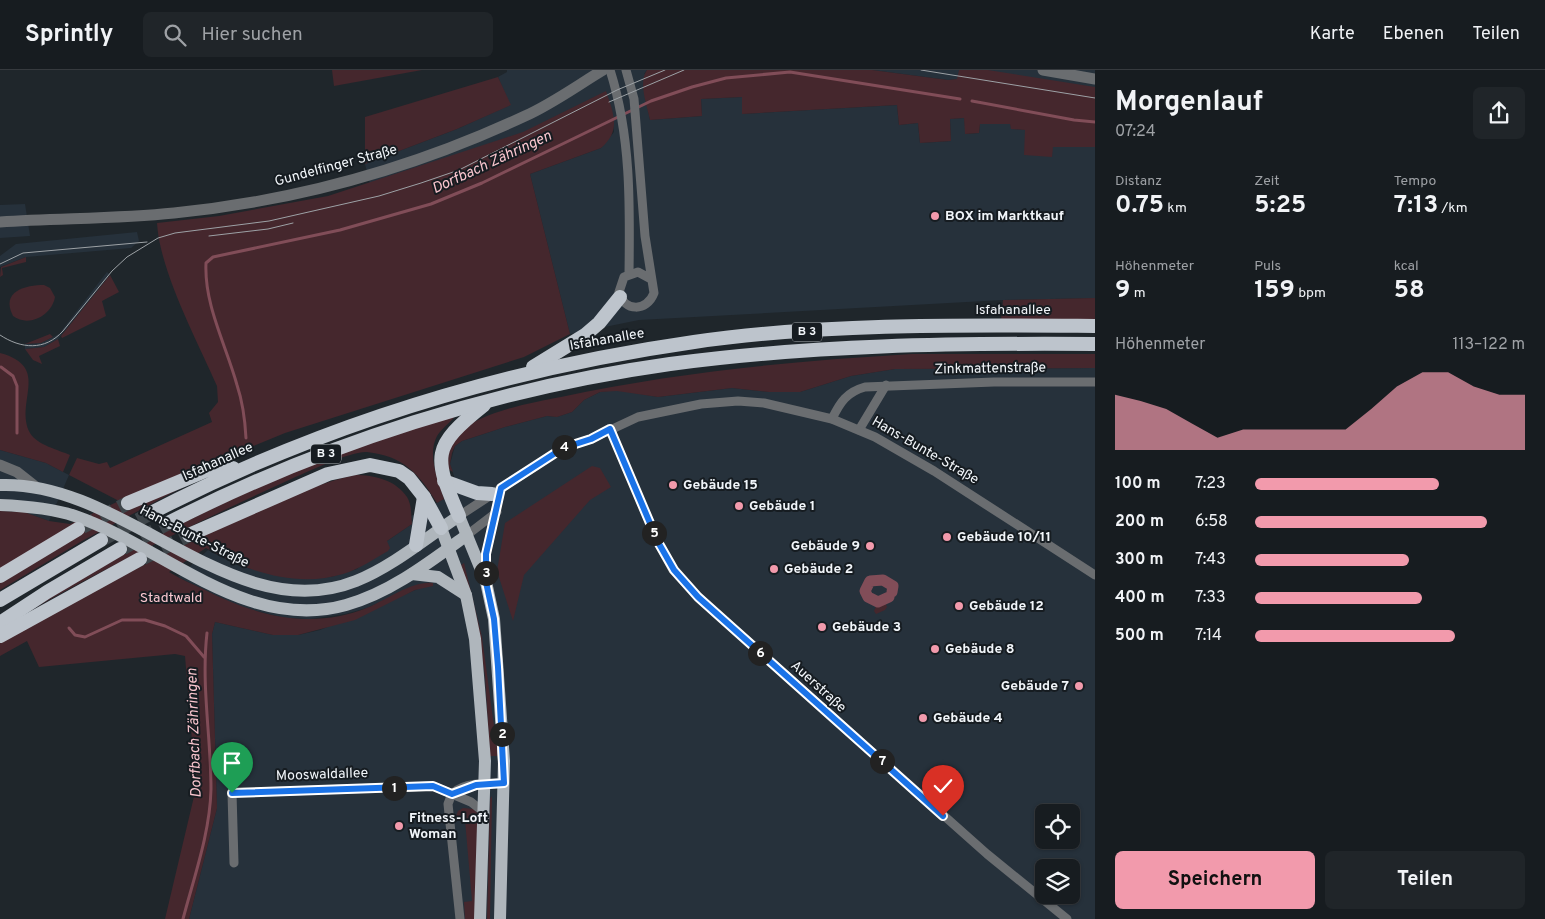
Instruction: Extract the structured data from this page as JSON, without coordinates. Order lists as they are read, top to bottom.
{
  "streets": {
    "highway": ["Isfahanallee", "B 3"],
    "main road": ["Hans-Bunte-Straße"],
    "street": [
      "Gundelfinger Straße",
      "Zinkmattenstraße",
      "Auerstraße",
      "Mooswaldallee"
    ]
  },
  "crossings": [
    ["Zinkmattenstraße", "Hans-Bunte-Straße"],
    ["Hans-Bunte-Straße", "Auerstraße"]
  ],
  "water": ["Dorfbach Zähringen"],
  "parks": ["Stadtwald"],
  "places": [
    "BOX im Marktkauf",
    "Gebäude 15",
    "Gebäude 1",
    "Gebäude 10/11",
    "Gebäude 9",
    "Gebäude 2",
    "Gebäude 12",
    "Gebäude 3",
    "Gebäude 8",
    "Gebäude 7",
    "Gebäude 4",
    "Fitness-Loft Woman"
  ],
  "page": {
    "header": "Sprintly",
    "search": "Hier suchen",
    "nav": ["Karte", "Ebenen", "Teilen"],
    "heading": ["Morgenlauf", "07:24"],
    "stats": [
      ["Distanz", "0.75 km"],
      ["Zeit", "5:25"],
      ["Tempo", "7:13 /km"],
      ["Höhenmeter", "9 m"],
      ["Puls", "159 bpm"],
      ["kcal", "58"]
    ],
    "chart": ["Höhenmeter", "113–122 m"],
    "pins": [
      "4",
      "5",
      "3",
      "6",
      "2",
      "7",
      "1"
    ],
    "list": [
      {
        "name": "100 m",
        "note": "7:23"
      },
      {
        "name": "200 m",
        "note": "6:58"
      },
      {
        "name": "300 m",
        "note": "7:43"
      },
      {
        "name": "400 m",
        "note": "7:33"
      },
      {
        "name": "500 m",
        "note": "7:14"
      }
    ],
    "buttons": ["Speichern", "Teilen"]
  }
}
